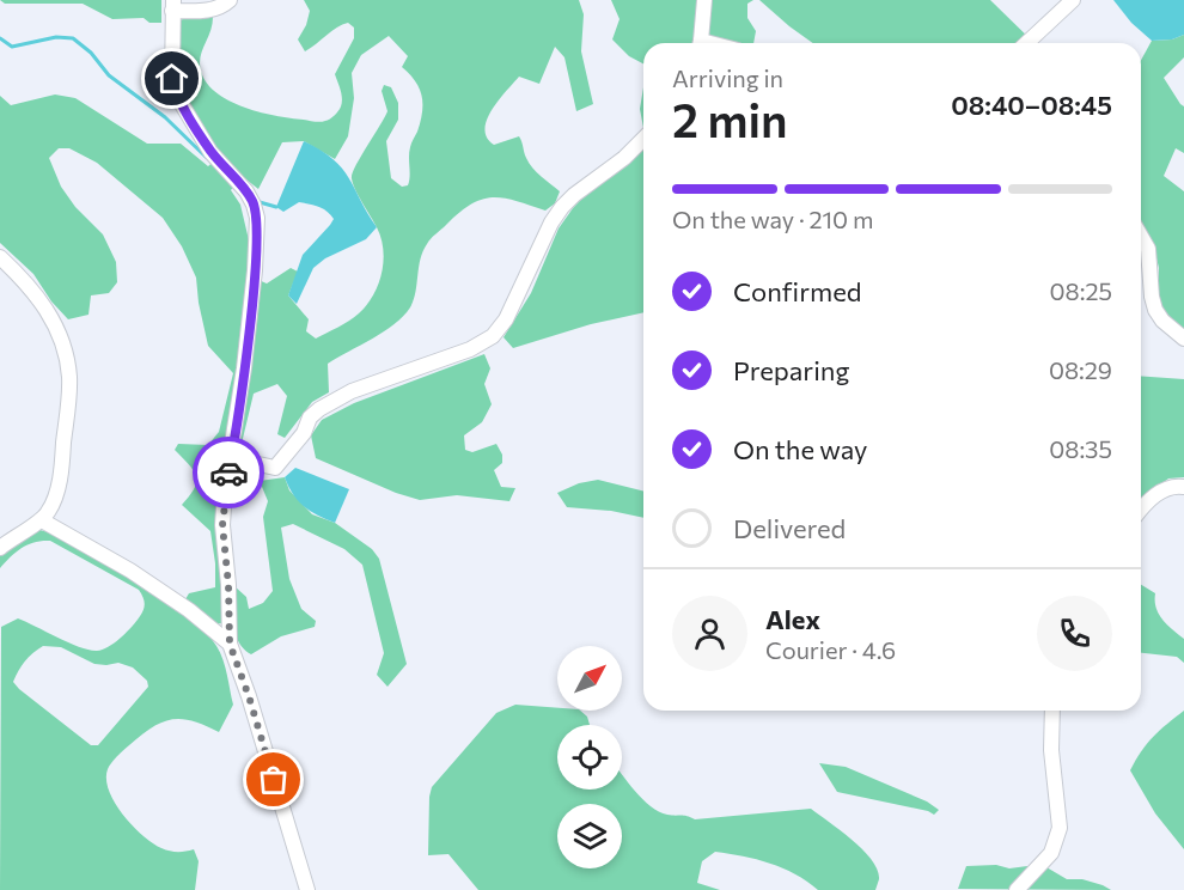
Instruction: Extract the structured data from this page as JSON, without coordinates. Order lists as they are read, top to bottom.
{
  "north": "top right",
  "page": {
    "heading": ["2 min", "Arriving in", "08:40–08:45"],
    "panel": ["Alex", "Courier · 4.6"],
    "bar": "On the way · 210 m",
    "list": [
      ["Confirmed", "08:25"],
      ["Preparing", "08:29"],
      ["On the way", "08:35"],
      "Delivered"
    ]
  }
}
